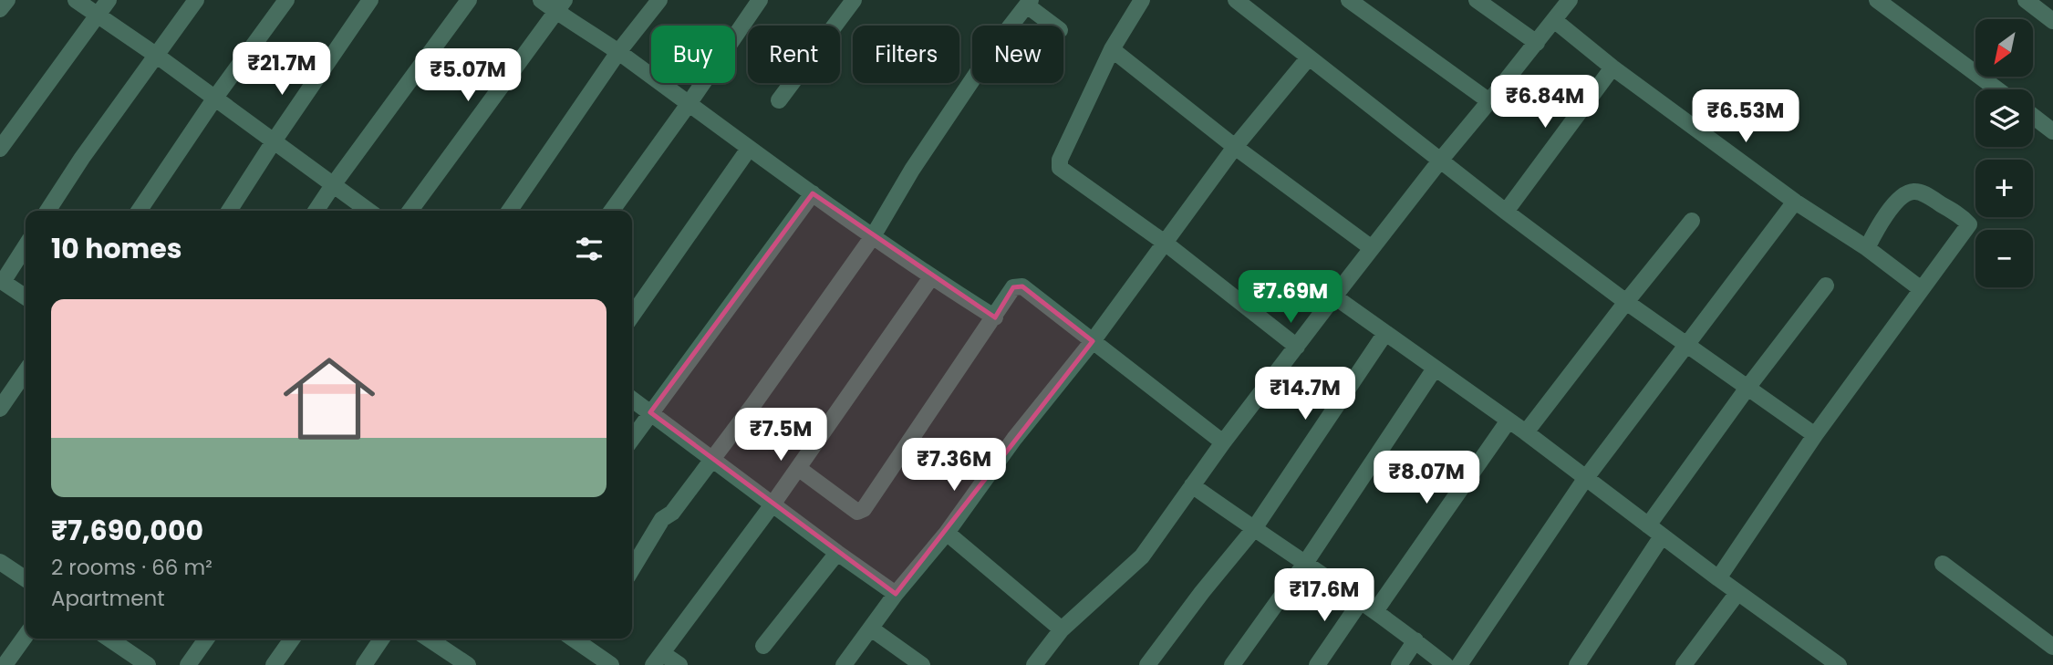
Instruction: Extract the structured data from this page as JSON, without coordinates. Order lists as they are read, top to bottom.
{
  "north": "bottom left",
  "page": {
    "map_buttons": ["+", "−"],
    "chip": [
      "Buy",
      "Rent",
      "Filters",
      "New"
    ],
    "price": [
      "₹21.7M",
      "₹5.07M",
      "₹6.84M",
      "₹6.53M",
      "₹7.69M",
      "₹14.7M",
      "₹7.5M",
      "₹7.36M",
      "₹8.07M",
      "₹17.6M"
    ],
    "heading": "10 homes",
    "list": [
      {
        "name": "₹7,690,000",
        "note": "2 rooms · 66 m² · Apartment"
      }
    ]
  }
}
